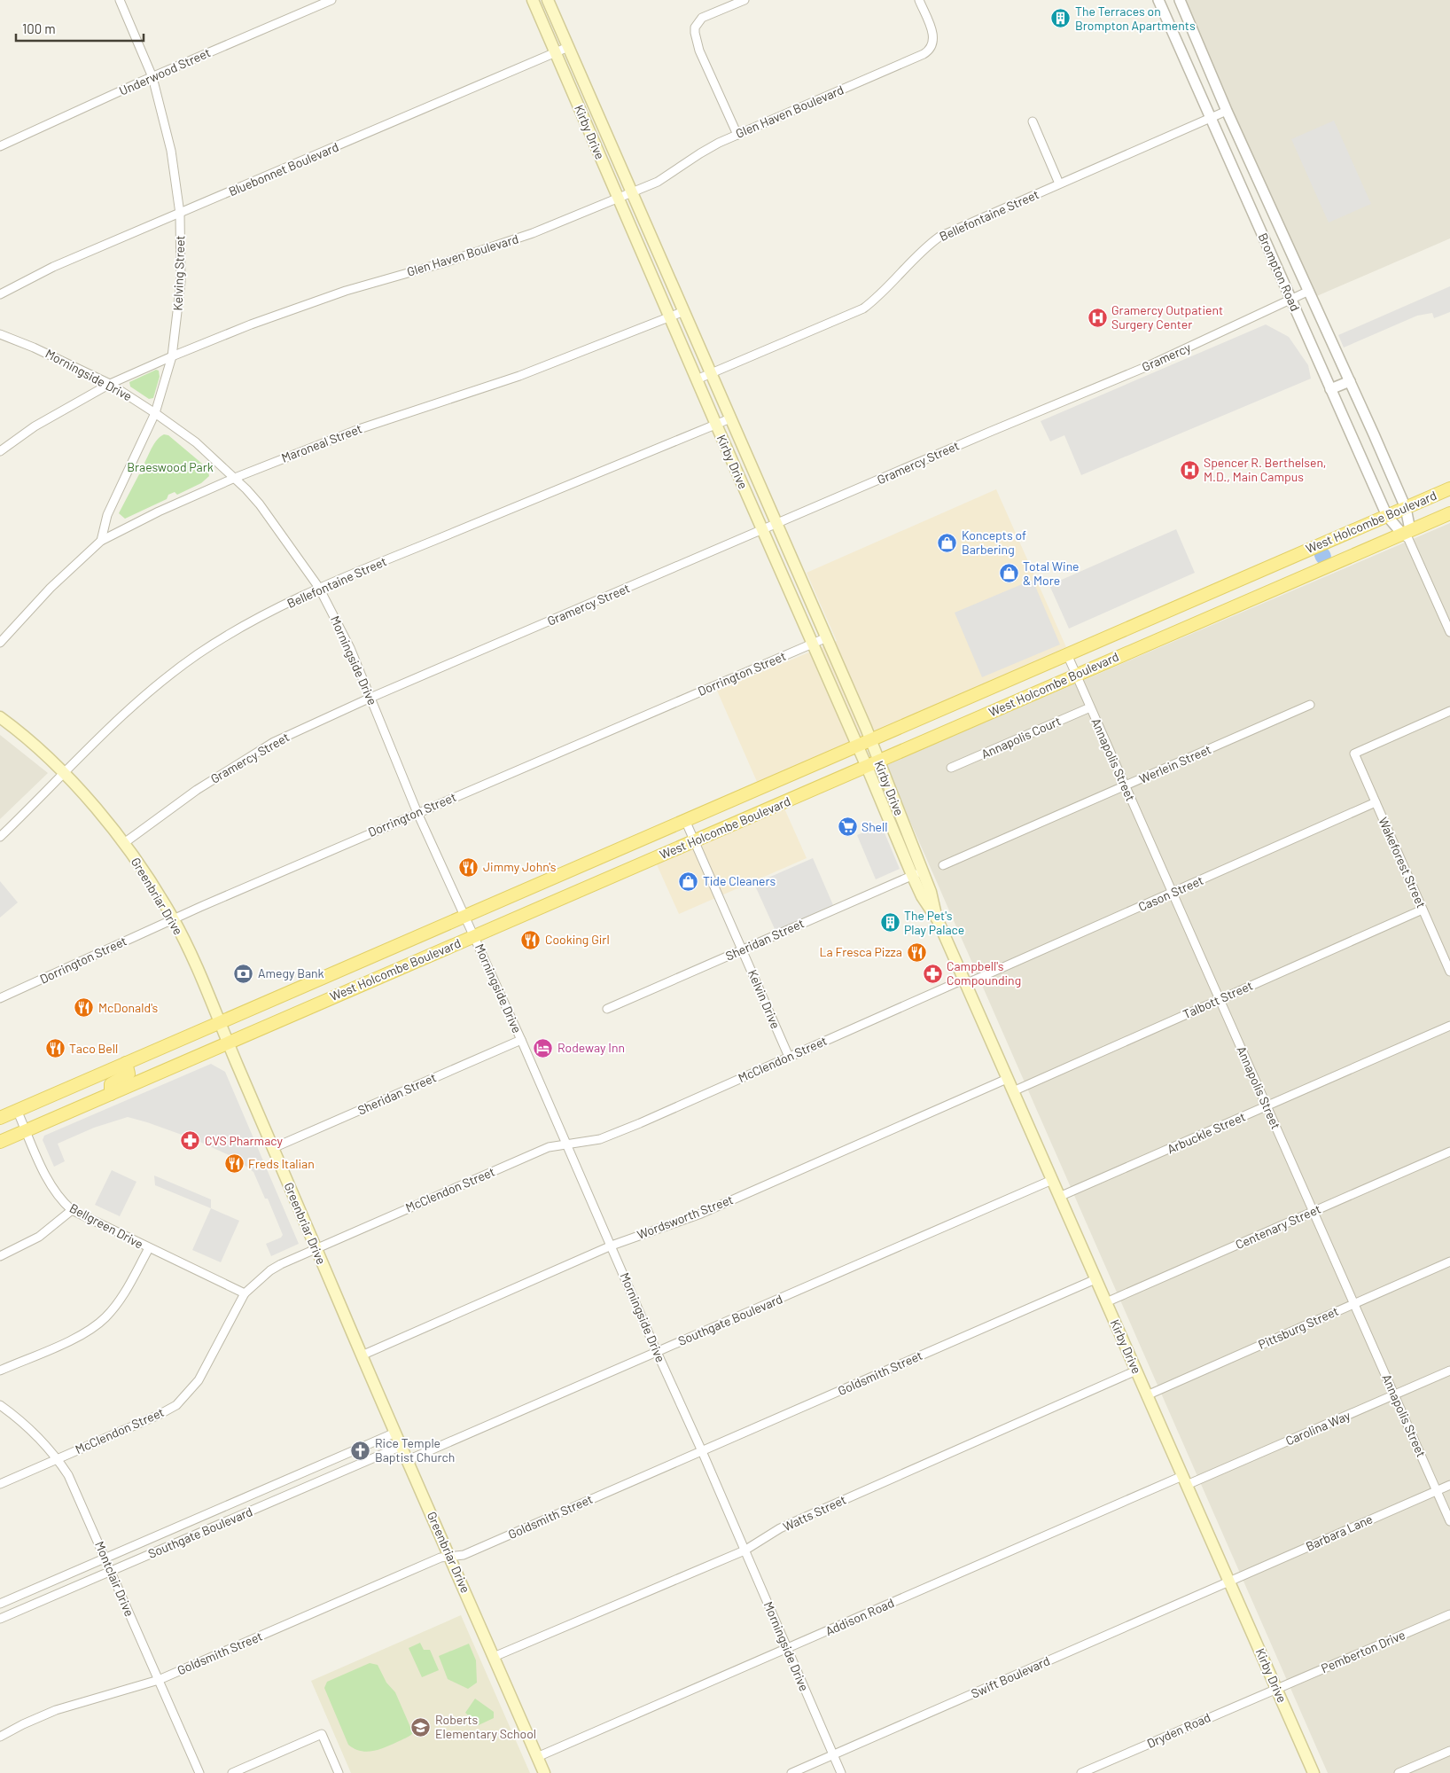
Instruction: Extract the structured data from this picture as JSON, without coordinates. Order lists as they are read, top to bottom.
{
  "streets": {
    "main road": ["Kirby Drive", "West Holcombe Boulevard", "Greenbriar Drive"],
    "street": [
      "Underwood Street",
      "Glen Haven Boulevard",
      "Bluebonnet Boulevard",
      "Bellefontaine Street",
      "Brompton Road",
      "Kelving Street",
      "Gramercy",
      "Morningside Drive",
      "Maroneal Street",
      "Gramercy Street",
      "Dorrington Street",
      "Annapolis Court",
      "Annapolis Street",
      "Werlein Street",
      "Wakeforest Street",
      "Cason Street",
      "Sheridan Street",
      "Kelvin Drive",
      "Talbott Street",
      "McClendon Street",
      "Arbuckle Street",
      "Wordsworth Street",
      "Bellgreen Drive",
      "Centenary Street",
      "Southgate Boulevard",
      "Pittsburg Street",
      "Goldsmith Street",
      "Carolina Way",
      "Watts Street",
      "Barbara Lane",
      "Montclair Drive",
      "Addison Road",
      "Pemberton Drive",
      "Swift Boulevard",
      "Dryden Road"
    ]
  },
  "crossings": [
    ["Underwood Street", "Kelving Street"],
    ["Glen Haven Boulevard", "Kirby Drive"],
    ["Glen Haven Boulevard", "Kelving Street"],
    ["Glen Haven Boulevard", "Morningside Drive"],
    ["Kirby Drive", "Bluebonnet Boulevard"],
    ["Kirby Drive", "Bellefontaine Street"],
    ["Kirby Drive", "Maroneal Street"],
    ["Kirby Drive", "Gramercy Street"],
    ["Kirby Drive", "West Holcombe Boulevard"],
    ["Kirby Drive", "Dorrington Street"],
    ["Kirby Drive", "Cason Street"],
    ["Kirby Drive", "Sheridan Street"],
    ["Kirby Drive", "Talbott Street"],
    ["Kirby Drive", "McClendon Street"],
    ["Kirby Drive", "Arbuckle Street"],
    ["Kirby Drive", "Wordsworth Street"],
    ["Kirby Drive", "Centenary Street"],
    ["Kirby Drive", "Southgate Boulevard"],
    ["Kirby Drive", "Pittsburg Street"],
    ["Kirby Drive", "Goldsmith Street"],
    ["Kirby Drive", "Carolina Way"],
    ["Kirby Drive", "Watts Street"],
    ["Kirby Drive", "Barbara Lane"],
    ["Kirby Drive", "Addison Road"],
    ["Kirby Drive", "Pemberton Drive"],
    ["Kirby Drive", "Swift Boulevard"],
    ["Kirby Drive", "Dryden Road"],
    ["Bluebonnet Boulevard", "Kelving Street"],
    ["Bellefontaine Street", "Brompton Road"],
    ["Bellefontaine Street", "Morningside Drive"],
    ["Bellefontaine Street", "Greenbriar Drive"],
    ["Brompton Road", "Gramercy"],
    ["Brompton Road", "West Holcombe Boulevard"],
    ["Kelving Street", "Morningside Drive"],
    ["Kelving Street", "Maroneal Street"],
    ["Gramercy", "Gramercy Street"],
    ["Morningside Drive", "Maroneal Street"],
    ["Morningside Drive", "Gramercy Street"],
    ["Morningside Drive", "West Holcombe Boulevard"],
    ["Morningside Drive", "Dorrington Street"],
    ["Morningside Drive", "Sheridan Street"],
    ["Morningside Drive", "McClendon Street"],
    ["Morningside Drive", "Wordsworth Street"],
    ["Morningside Drive", "Southgate Boulevard"],
    ["Morningside Drive", "Goldsmith Street"],
    ["Morningside Drive", "Watts Street"],
    ["Morningside Drive", "Addison Road"],
    ["Morningside Drive", "Swift Boulevard"],
    ["Gramercy Street", "Greenbriar Drive"],
    ["West Holcombe Boulevard", "Annapolis Street"],
    ["West Holcombe Boulevard", "Greenbriar Drive"],
    ["West Holcombe Boulevard", "Kelvin Drive"],
    ["West Holcombe Boulevard", "Bellgreen Drive"],
    ["Dorrington Street", "Greenbriar Drive"],
    ["Annapolis Court", "Annapolis Street"],
    ["Annapolis Street", "Werlein Street"],
    ["Annapolis Street", "Cason Street"],
    ["Annapolis Street", "Talbott Street"],
    ["Annapolis Street", "Arbuckle Street"],
    ["Annapolis Street", "Centenary Street"],
    ["Annapolis Street", "Pittsburg Street"],
    ["Annapolis Street", "Carolina Way"],
    ["Annapolis Street", "Barbara Lane"],
    ["Wakeforest Street", "Cason Street"],
    ["Wakeforest Street", "Talbott Street"],
    ["Cason Street", "McClendon Street"],
    ["Greenbriar Drive", "Sheridan Street"],
    ["Greenbriar Drive", "McClendon Street"],
    ["Greenbriar Drive", "Wordsworth Street"],
    ["Greenbriar Drive", "Southgate Boulevard"],
    ["Greenbriar Drive", "Goldsmith Street"],
    ["Greenbriar Drive", "Watts Street"],
    ["Greenbriar Drive", "Addison Road"],
    ["Sheridan Street", "Kelvin Drive"],
    ["Kelvin Drive", "McClendon Street"],
    ["McClendon Street", "Bellgreen Drive"],
    ["McClendon Street", "Montclair Drive"],
    ["Southgate Boulevard", "Montclair Drive"],
    ["Goldsmith Street", "Montclair Drive"],
    ["Carolina Way", "Addison Road"],
    ["Barbara Lane", "Swift Boulevard"],
    ["Pemberton Drive", "Dryden Road"]
  ],
  "parks": ["Braeswood Park"],
  "places": {
    "building": ["The Terraces on Brompton Apartments", "The Pet's Play Palace"],
    "hospital": ["Gramercy Outpatient Surgery Center", "Spencer R. Berthelsen, M.D., Main Campus"],
    "shop": ["Koncepts of Barbering", "Total Wine & More", "Tide Cleaners"],
    "supermarket": ["Shell"],
    "restaurant": [
      "Jimmy John's",
      "Cooking Girl",
      "La Fresca Pizza",
      "McDonald's",
      "Taco Bell",
      "Freds Italian"
    ],
    "bank": ["Amegy Bank"],
    "pharmacy": ["Campbell's Compounding", "CVS Pharmacy"],
    "hotel": ["Rodeway Inn"],
    "church": ["Rice Temple Baptist Church"],
    "school or university": ["Roberts Elementary School"]
  },
  "scale_bar": "100 m"
}
